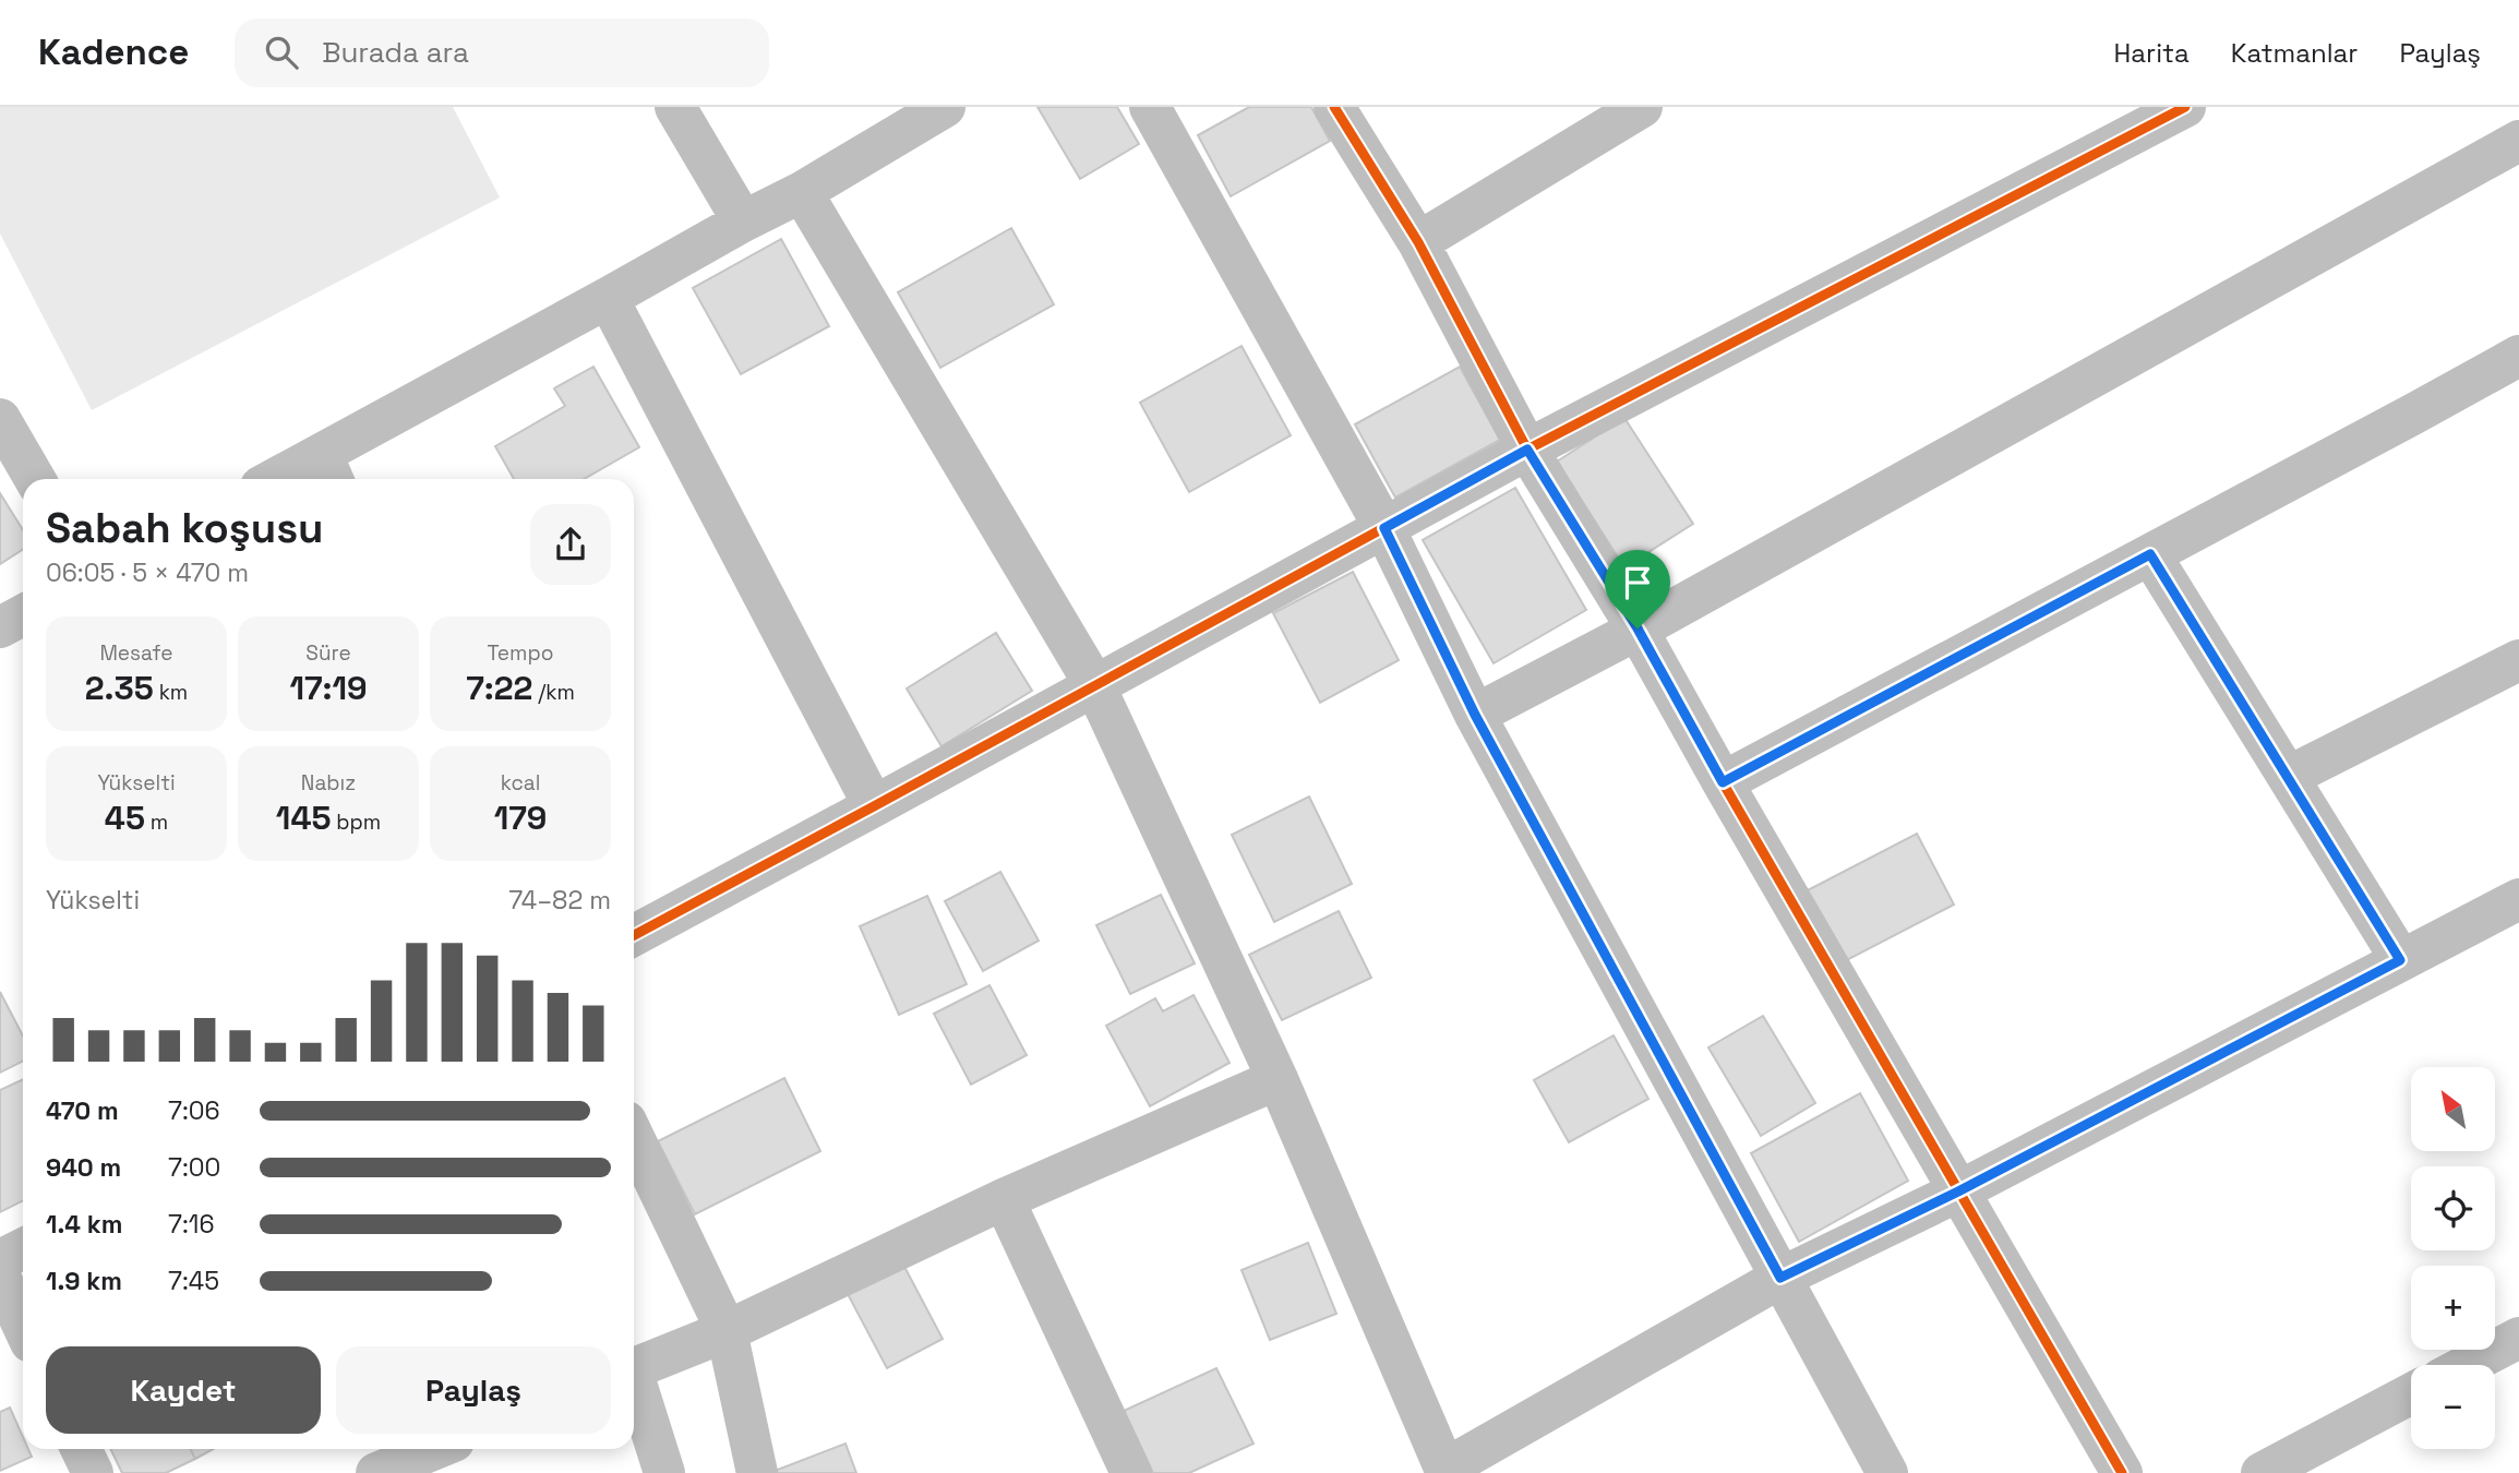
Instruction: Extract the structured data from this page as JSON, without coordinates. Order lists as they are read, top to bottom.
{
  "north": "top left",
  "page": {
    "header": "Kadence",
    "search": "Burada ara",
    "nav": ["Harita", "Katmanlar", "Paylaş"],
    "heading": ["Sabah koşusu", "06:05 · 5 × 470 m"],
    "stats": [
      ["Mesafe", "2.35 km"],
      ["Süre", "17:19"],
      ["Tempo", "7:22 /km"],
      ["Yükselti", "45 m"],
      ["Nabız", "145 bpm"],
      ["kcal", "179"]
    ],
    "chart": ["Yükselti", "74–82 m"],
    "map_buttons": ["+", "−"],
    "list": [
      {
        "name": "470 m",
        "note": "7:06"
      },
      {
        "name": "940 m",
        "note": "7:00"
      },
      {
        "name": "1.4 km",
        "note": "7:16"
      },
      {
        "name": "1.9 km",
        "note": "7:45"
      }
    ],
    "buttons": ["Kaydet", "Paylaş"]
  }
}
